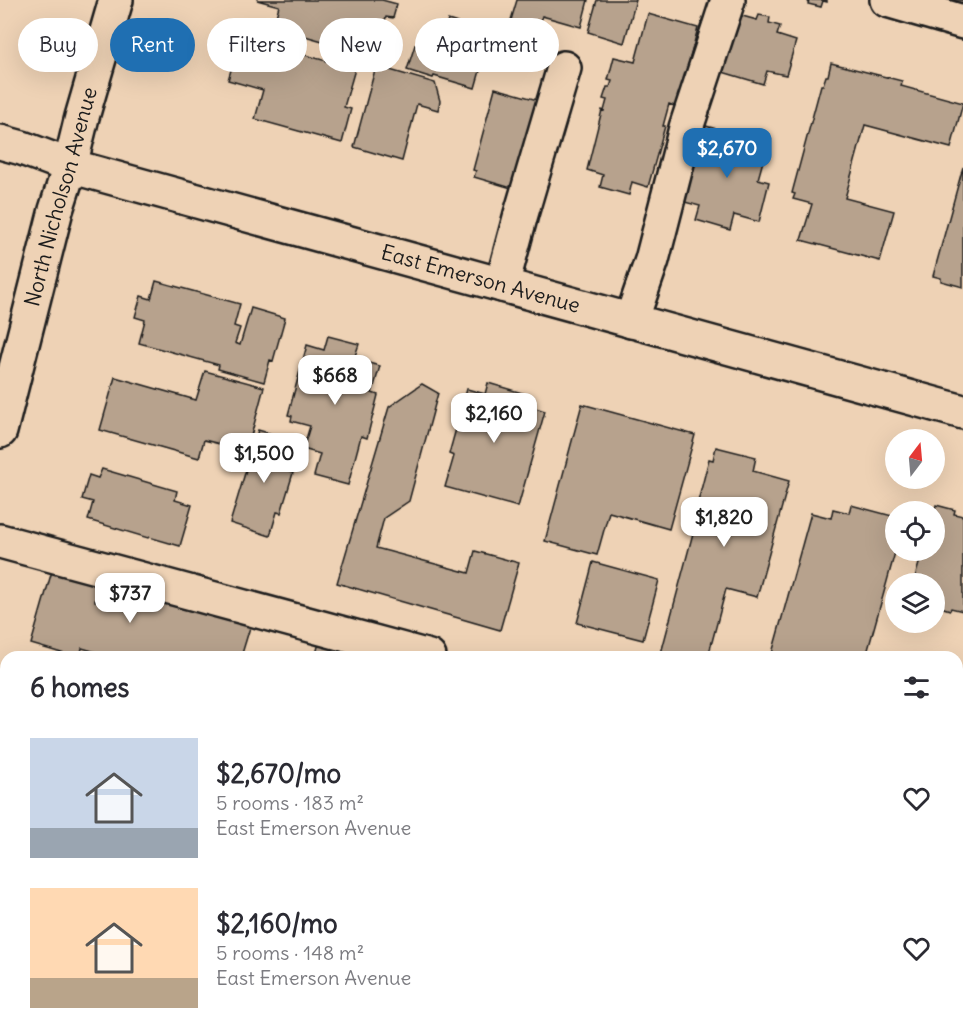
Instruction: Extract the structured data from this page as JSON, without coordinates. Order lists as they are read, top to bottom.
{
  "streets": {
    "street": ["North Nicholson Avenue", "East Emerson Avenue"]
  },
  "crossings": [
    ["North Nicholson Avenue", "East Emerson Avenue"]
  ],
  "north": "top",
  "page": {
    "chip": [
      "Buy",
      "Rent",
      "Filters",
      "New",
      "Apartment"
    ],
    "price": [
      "$2,670",
      "$668",
      "$2,160",
      "$1,500",
      "$1,820",
      "$737"
    ],
    "heading": "6 homes",
    "list": [
      {
        "name": "$2,670/mo",
        "note": "5 rooms · 183 m² · East Emerson Avenue"
      },
      {
        "name": "$2,160/mo",
        "note": "5 rooms · 148 m² · East Emerson Avenue"
      }
    ]
  }
}
